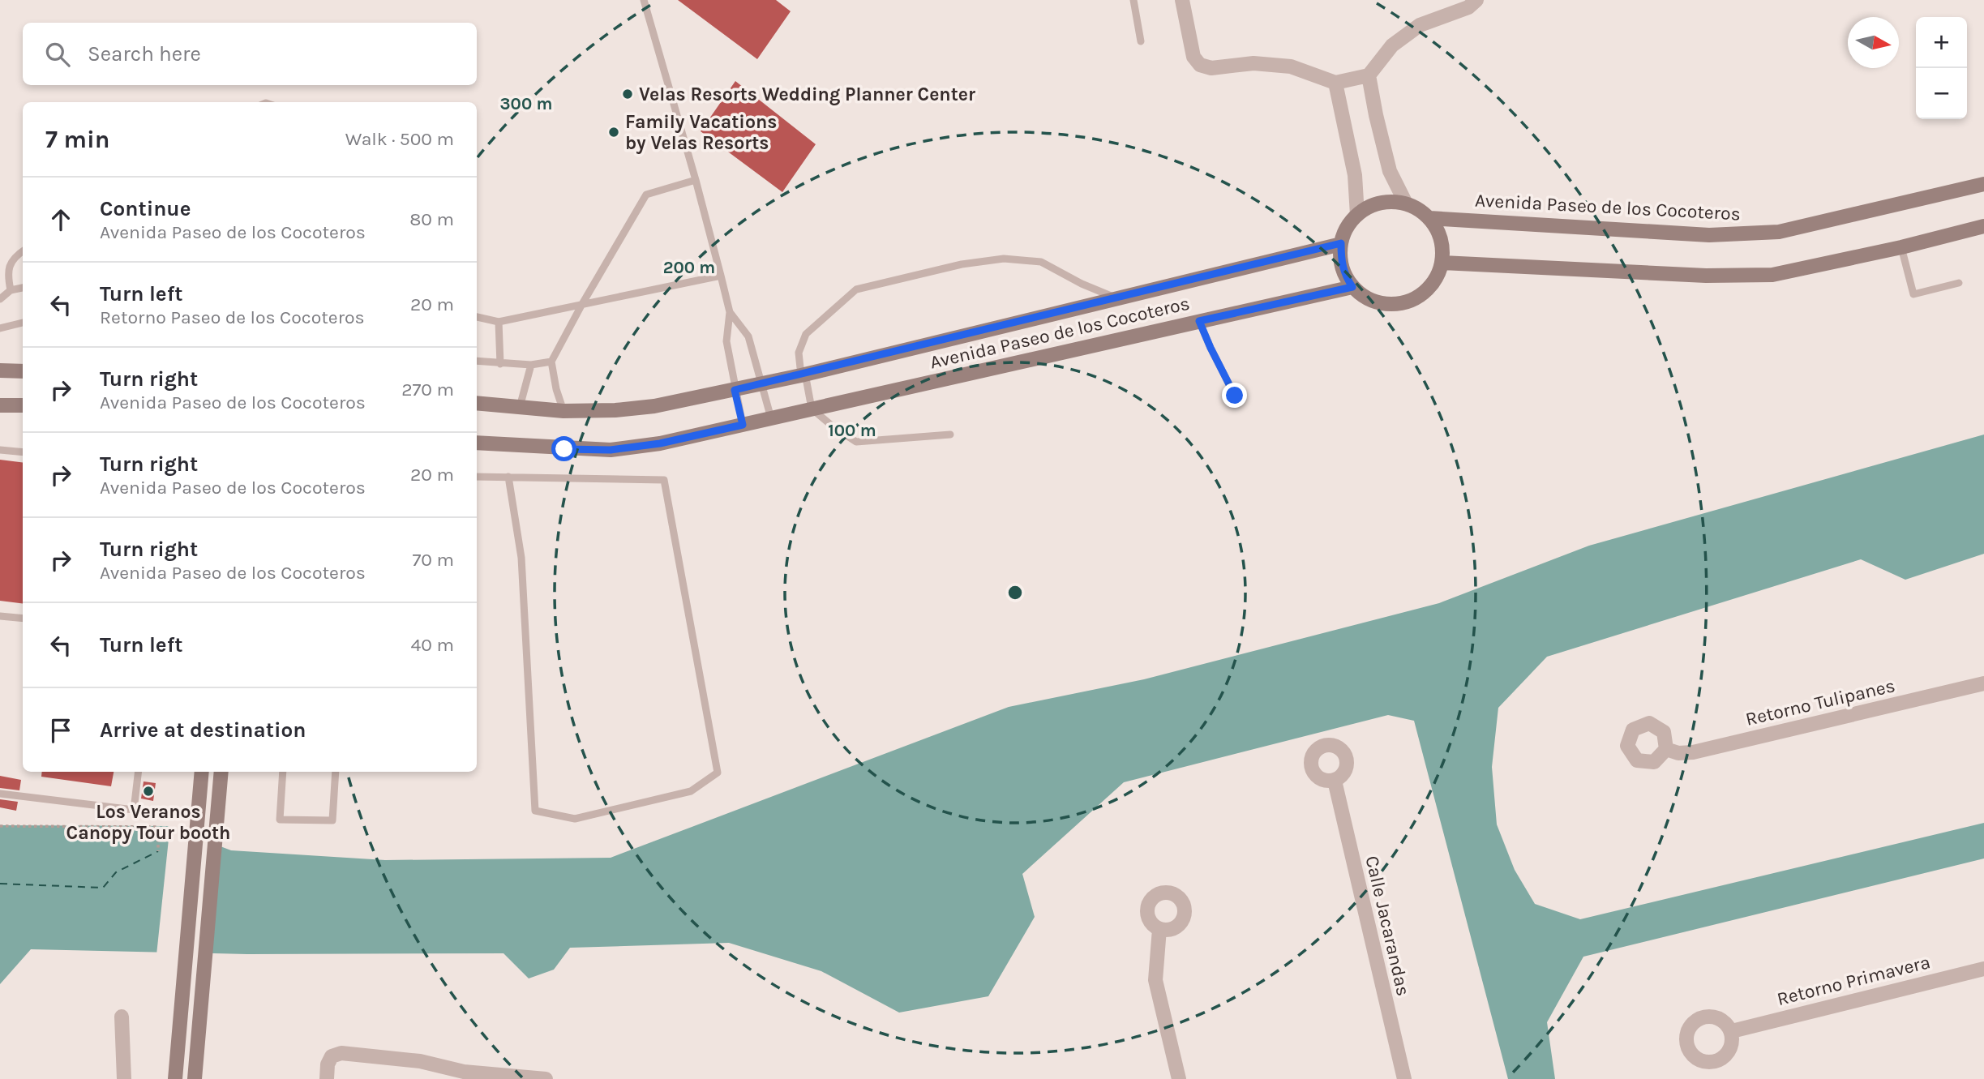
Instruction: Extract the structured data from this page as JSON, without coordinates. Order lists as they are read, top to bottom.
{
  "streets": {
    "street": [
      "Avenida Paseo de los Cocoteros",
      "Retorno Tulipanes",
      "Calle Jacarandas",
      "Retorno Primavera"
    ]
  },
  "places": ["Velas Resorts Wedding Planner Center", "Family Vacations by Velas Resorts", "Los Veranos Canopy Tour booth"],
  "north": "right",
  "page": {
    "map_buttons": ["+", "−"],
    "search": "Search here",
    "heading": ["7 min", "Walk · 500 m"],
    "list": [
      ["Continue", "Avenida Paseo de los Cocoteros", "80 m"],
      ["Turn left", "Retorno Paseo de los Cocoteros", "20 m"],
      ["Turn right", "Avenida Paseo de los Cocoteros", "270 m"],
      ["Turn right", "Avenida Paseo de los Cocoteros", "20 m"],
      ["Turn right", "Avenida Paseo de los Cocoteros", "70 m"],
      ["Turn left", "40 m"],
      "Arrive at destination"
    ]
  },
  "rings": ["300 m", "200 m", "100 m"]
}
